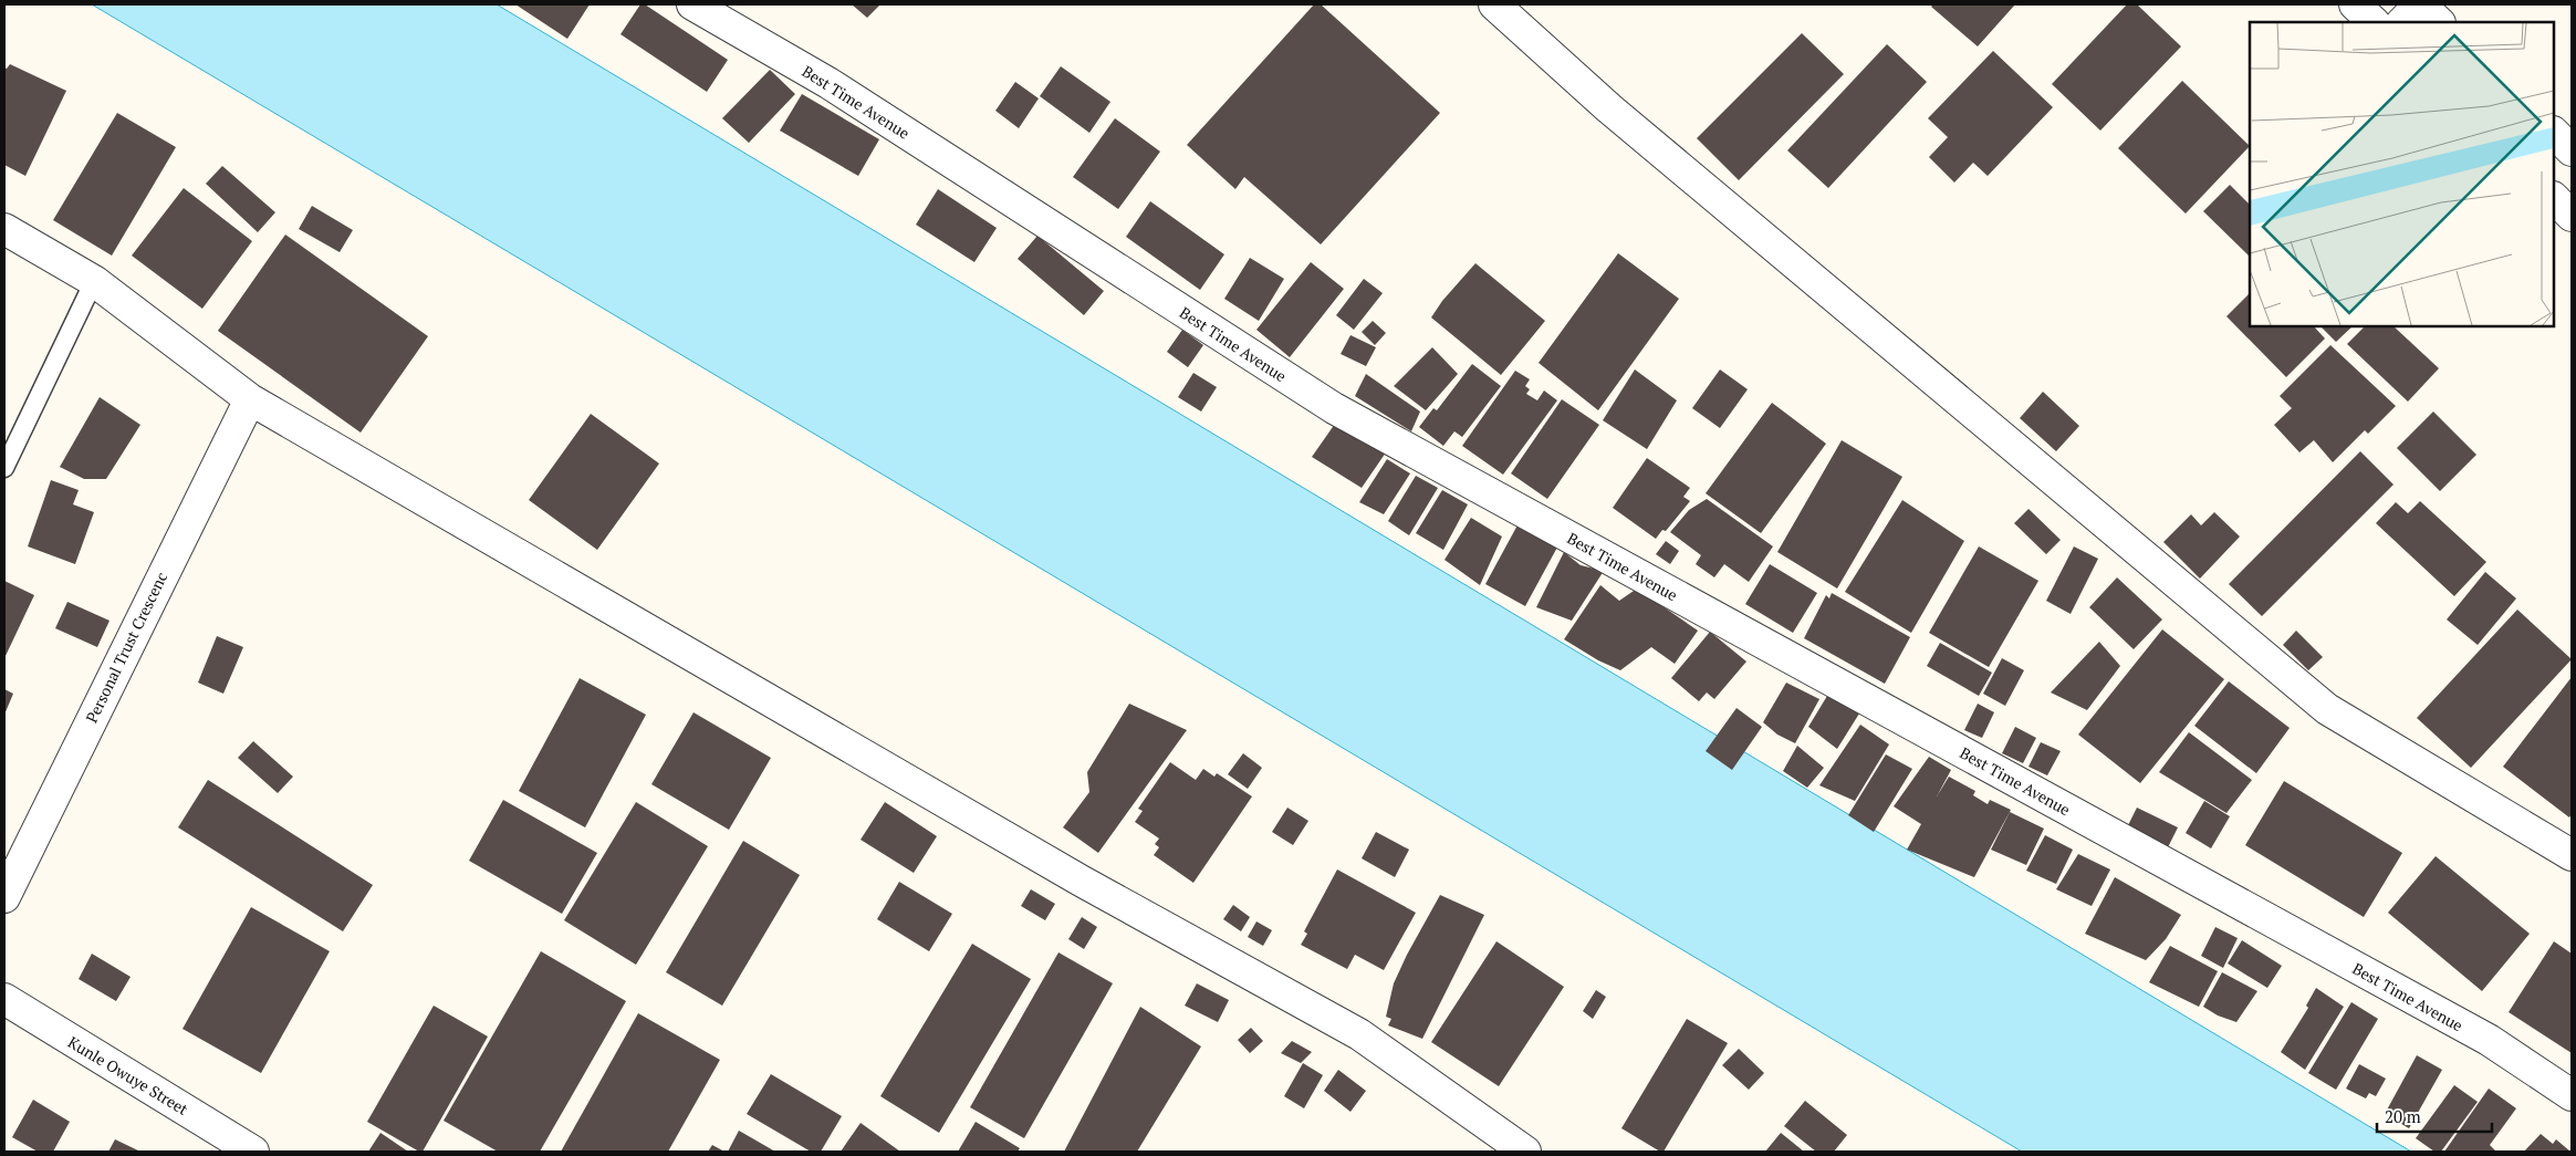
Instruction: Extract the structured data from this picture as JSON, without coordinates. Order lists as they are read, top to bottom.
{
  "streets": {
    "street": ["Best Time Avenue", "Personal Trust Crescenc", "Kunle Owuye Street"]
  },
  "scale_bar": "20 m"
}
